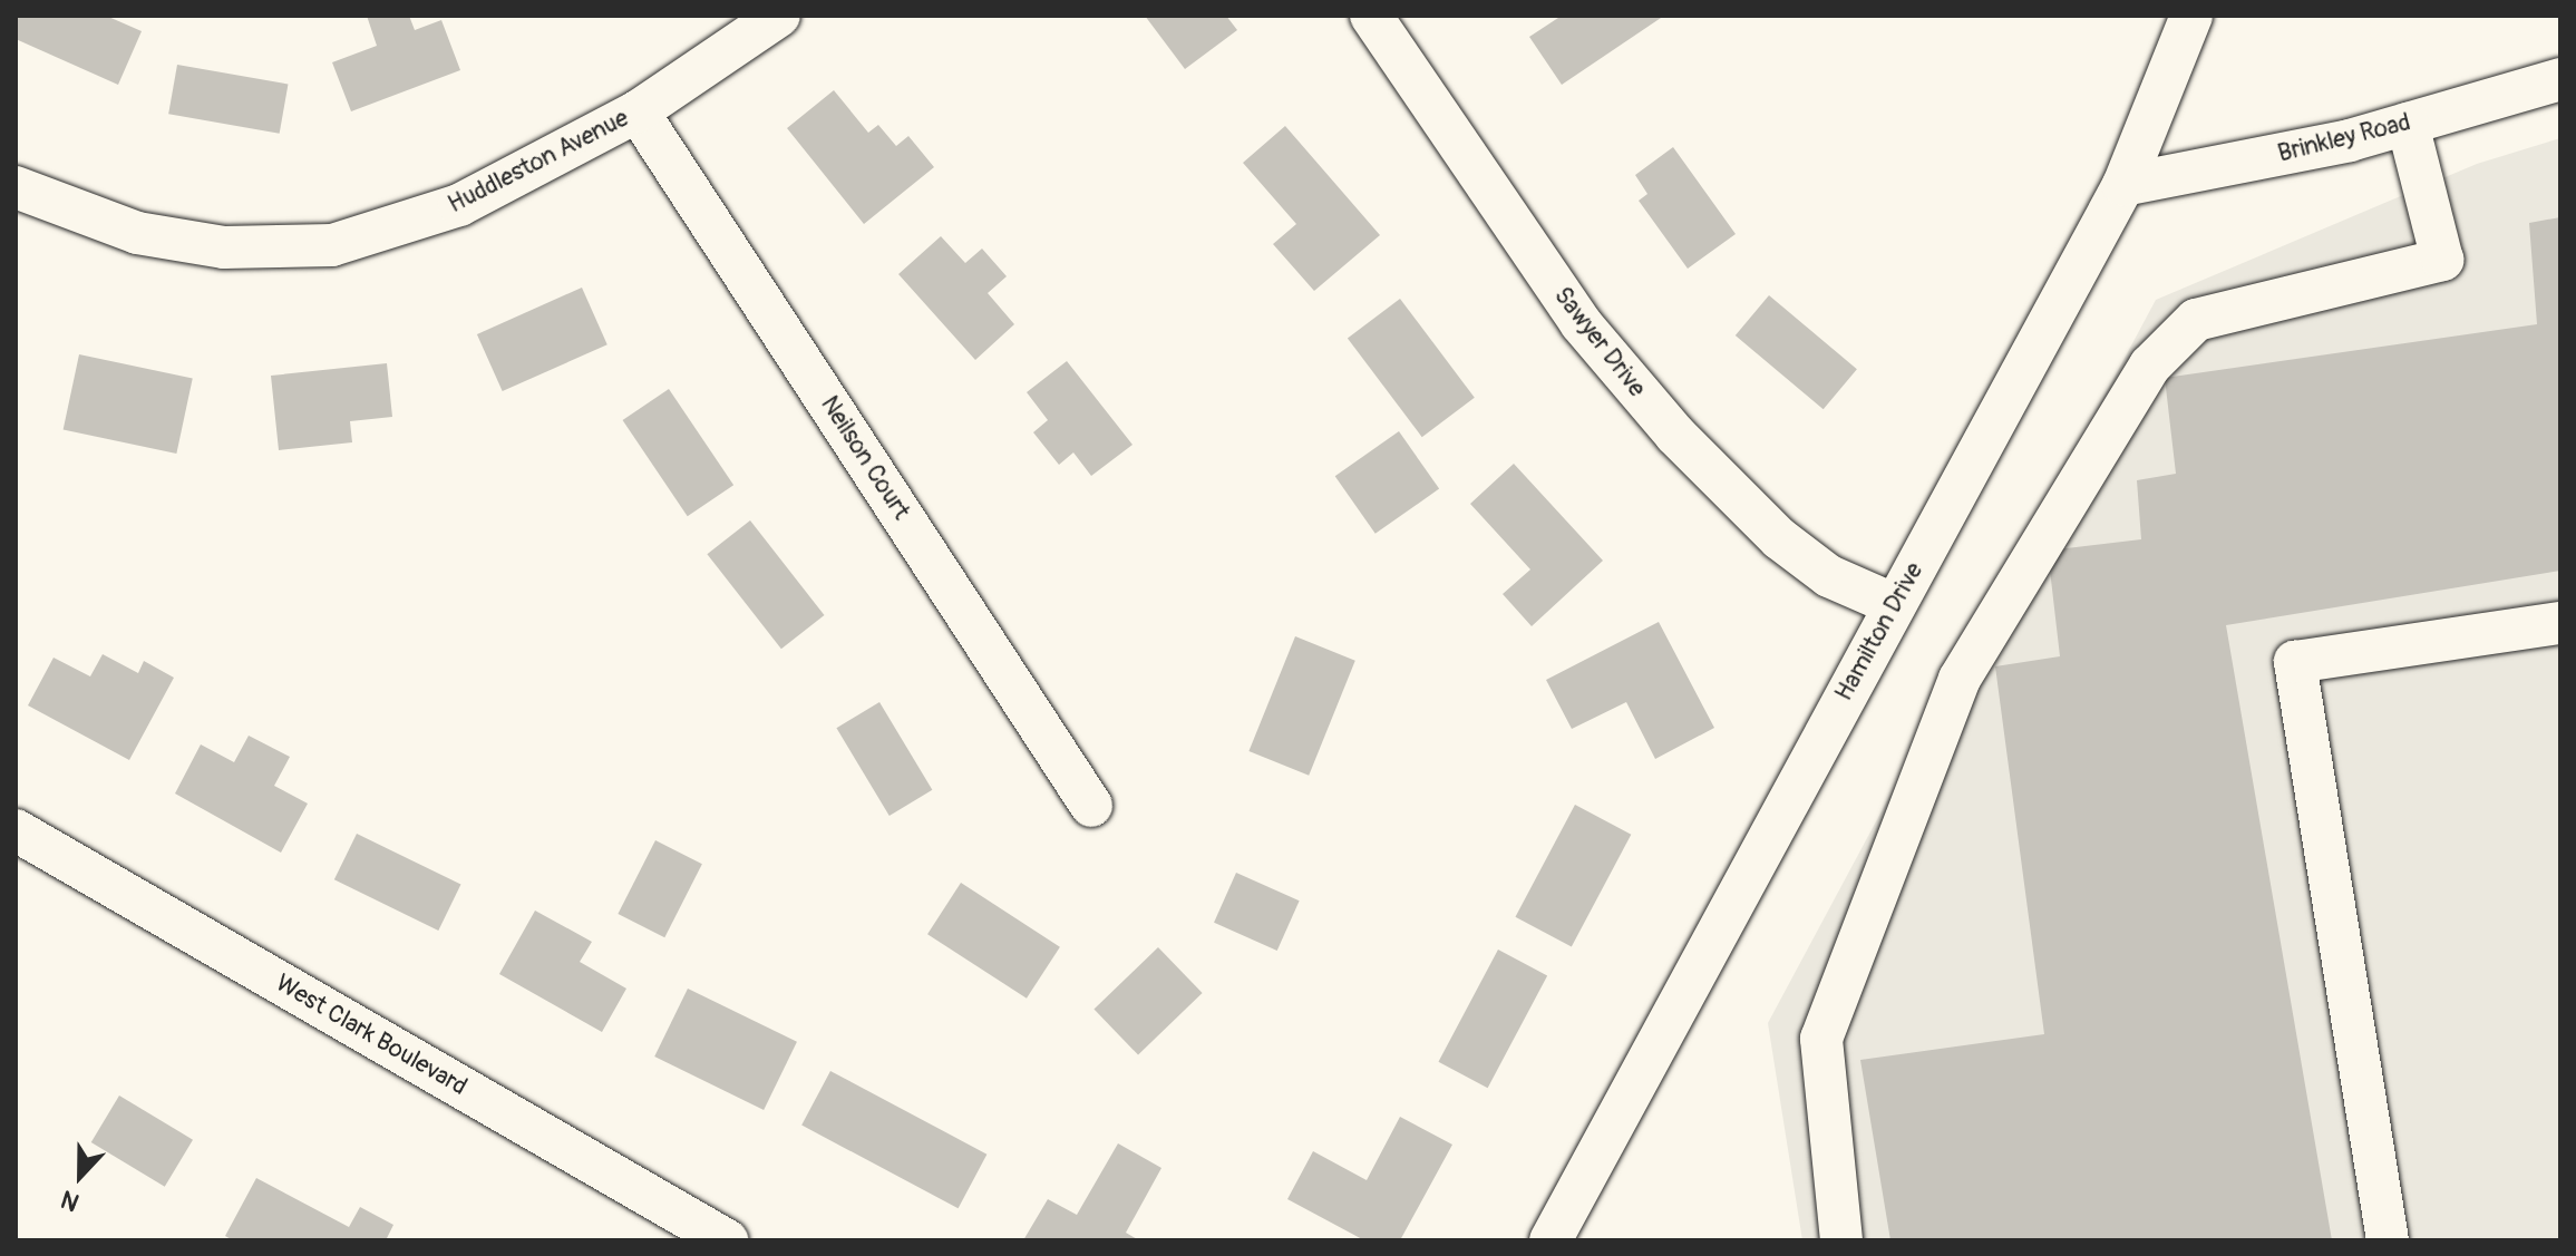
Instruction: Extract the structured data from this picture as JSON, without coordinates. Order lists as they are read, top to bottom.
{
  "streets": {
    "street": [
      "Brinkley Road",
      "Huddleston Avenue",
      "Sawyer Drive",
      "Neilson Court",
      "Hamilton Drive",
      "West Clark Boulevard"
    ]
  },
  "crossings": [
    ["Brinkley Road", "Hamilton Drive"],
    ["Huddleston Avenue", "Neilson Court"],
    ["Sawyer Drive", "Hamilton Drive"]
  ],
  "north": "bottom"
}
